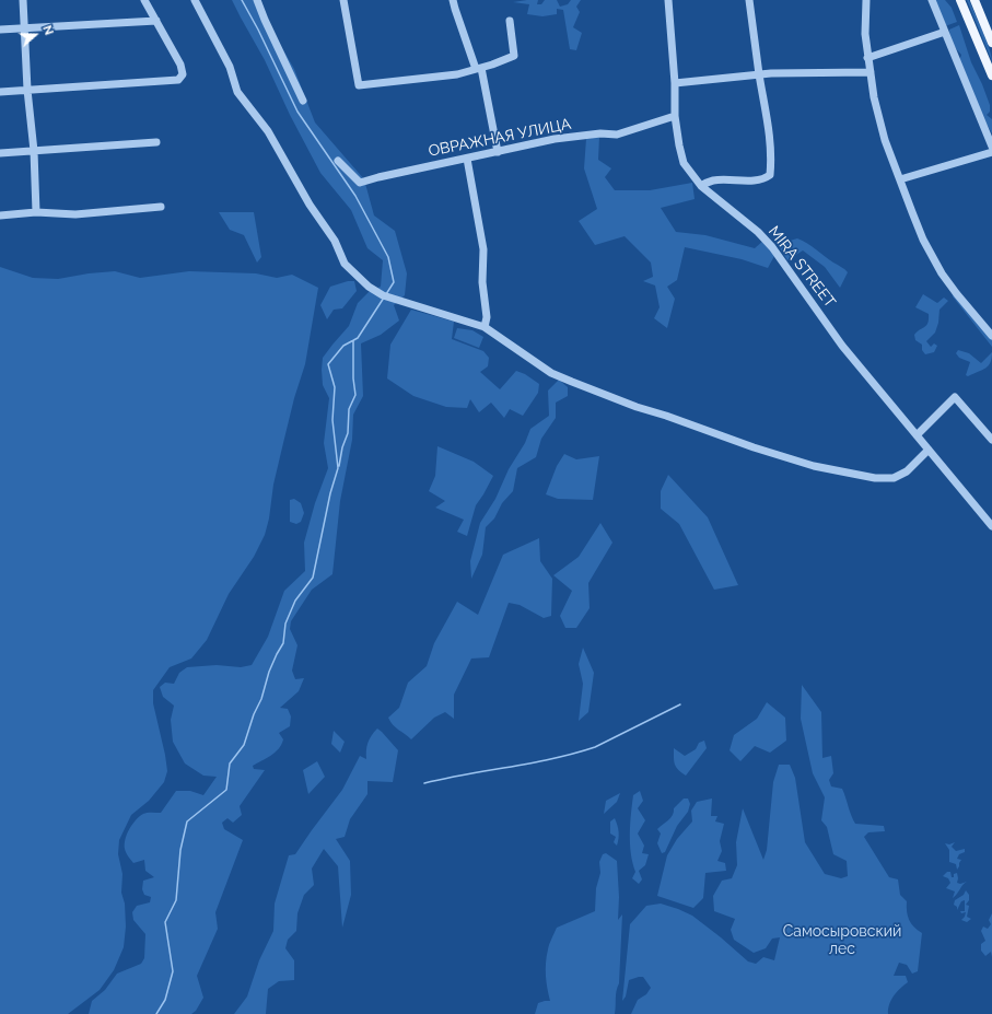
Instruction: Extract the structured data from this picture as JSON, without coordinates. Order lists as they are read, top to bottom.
{
  "streets": {
    "street": ["ОВРАЖНАЯ УЛИЦА", "MIRA STREET"]
  },
  "crossings": [
    ["ОВРАЖНАЯ УЛИЦА", "MIRA STREET"]
  ],
  "parks": ["Самосыровский лес"],
  "north": "right"
}
